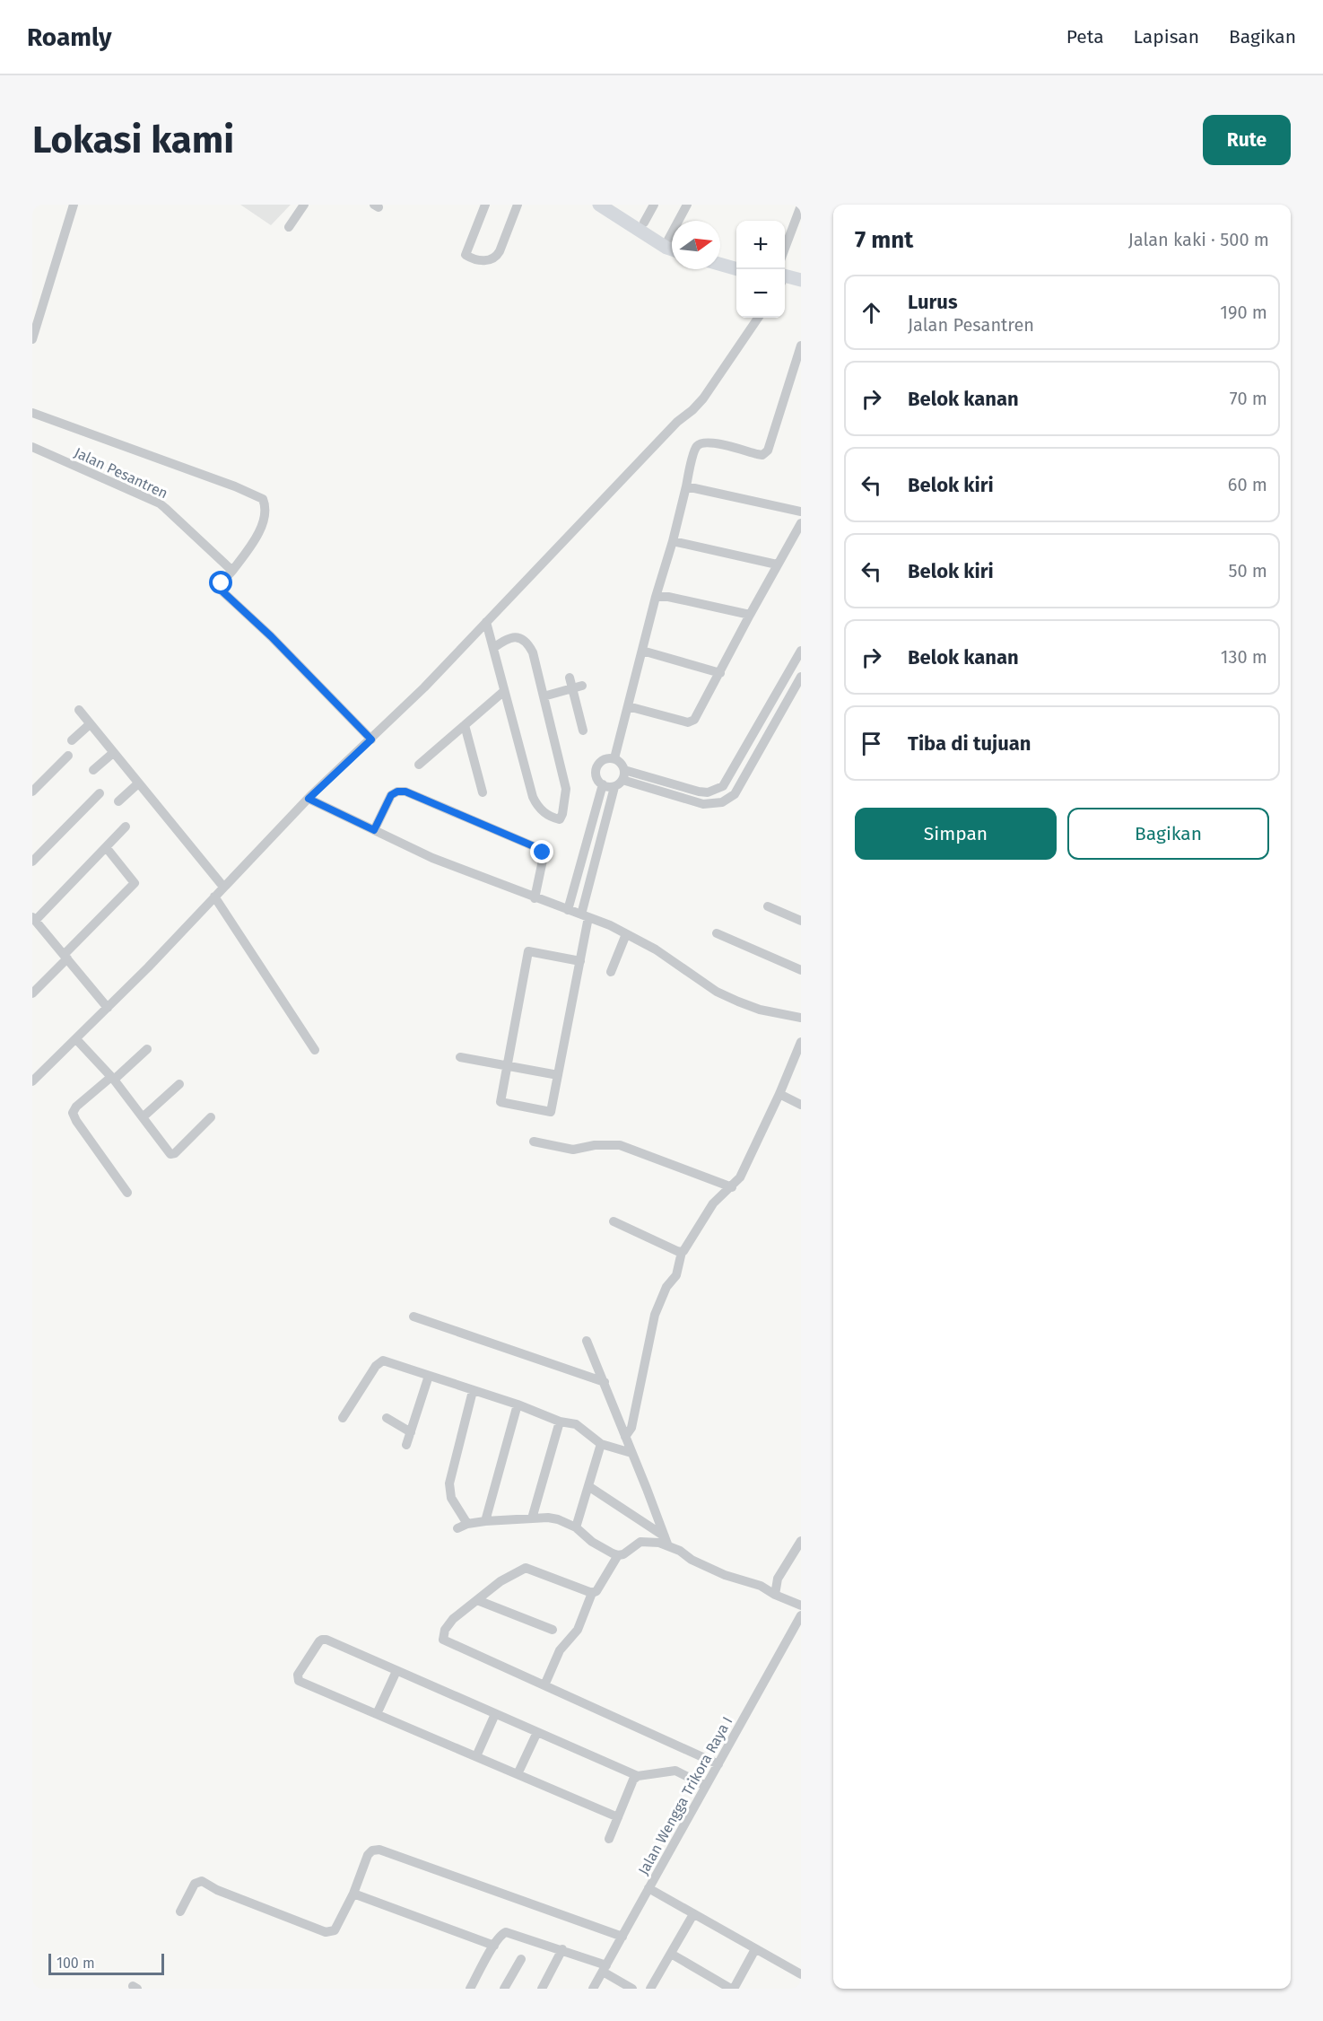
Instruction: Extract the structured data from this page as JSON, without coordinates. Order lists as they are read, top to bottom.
{
  "streets": {
    "street": ["Jalan Pesantren", "Jalan Wengga Trikora Raya I"]
  },
  "scale_bar": "100 m",
  "north": "right",
  "page": {
    "header": "Roamly",
    "nav": ["Peta", "Lapisan", "Bagikan"],
    "buttons": [
      "Rute",
      ["Simpan", "Bagikan"]
    ],
    "title": "Lokasi kami",
    "heading": ["7 mnt", "Jalan kaki · 500 m"],
    "map_buttons": ["+", "−"],
    "list": [
      ["Lurus", "Jalan Pesantren", "190 m"],
      ["Belok kanan", "70 m"],
      ["Belok kiri", "60 m"],
      ["Belok kiri", "50 m"],
      ["Belok kanan", "130 m"],
      "Tiba di tujuan"
    ],
    "scale": "100 m"
  }
}
